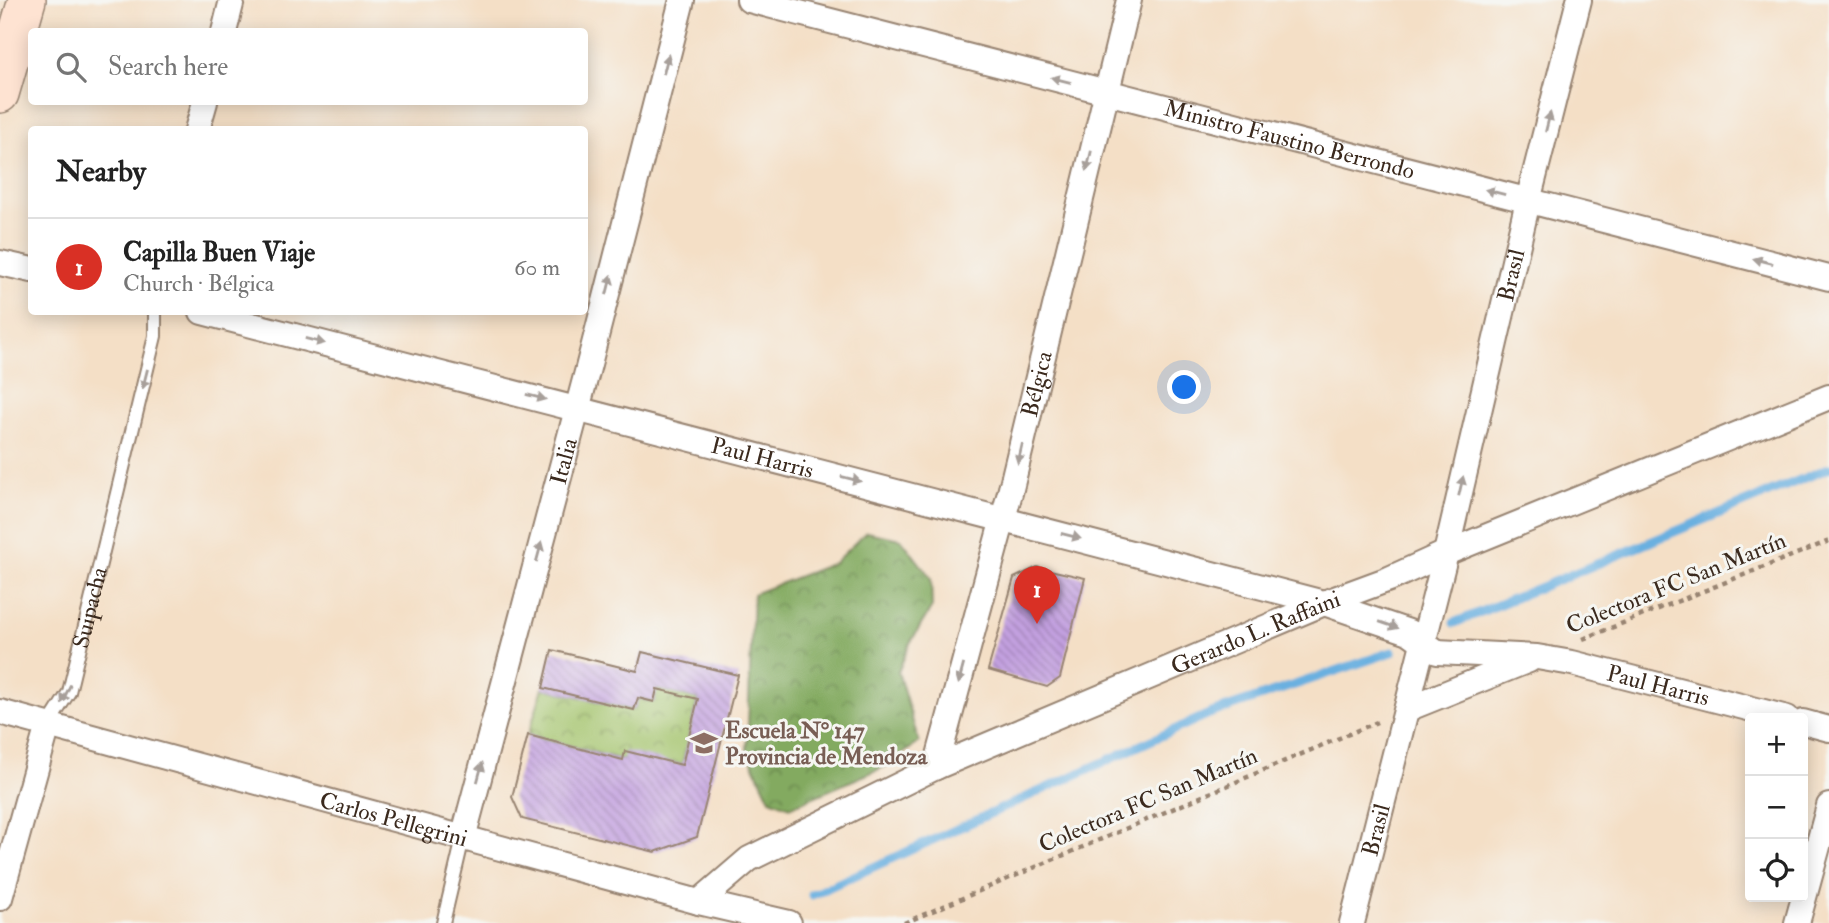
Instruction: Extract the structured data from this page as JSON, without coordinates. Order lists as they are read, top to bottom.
{
  "streets": {
    "street": [
      "Ministro Faustino Berrondo",
      "Brasil",
      "Bélgica",
      "Paul Harris",
      "Italia",
      "Suipacha",
      "Gerardo L. Raffaini",
      "Carlos Pellegrini"
    ],
    "path": ["Colectora FC San Martín"]
  },
  "crossings": [
    ["Ministro Faustino Berrondo", "Brasil"],
    ["Ministro Faustino Berrondo", "Bélgica"],
    ["Brasil", "Paul Harris"],
    ["Brasil", "Colectora FC San Martín"],
    ["Brasil", "Gerardo L. Raffaini"],
    ["Bélgica", "Paul Harris"],
    ["Bélgica", "Gerardo L. Raffaini"],
    ["Paul Harris", "Italia"],
    ["Paul Harris", "Colectora FC San Martín"],
    ["Paul Harris", "Gerardo L. Raffaini"],
    ["Italia", "Carlos Pellegrini"],
    ["Suipacha", "Carlos Pellegrini"],
    ["Gerardo L. Raffaini", "Carlos Pellegrini"]
  ],
  "one_way": [
    "Ministro Faustino Berrondo",
    "Brasil",
    "Bélgica",
    "Paul Harris",
    "Italia",
    "Suipacha"
  ],
  "places": {
    "school or university": ["Escuela N° 147 Provincia de Mendoza"]
  },
  "page": {
    "search": "Search here",
    "heading": "Nearby",
    "list": [
      {
        "mark": "1",
        "name": "Capilla Buen Viaje",
        "note": "Church · Bélgica",
        "value": "60 m"
      }
    ],
    "pins": "1",
    "map_buttons": ["+", "−"]
  }
}
